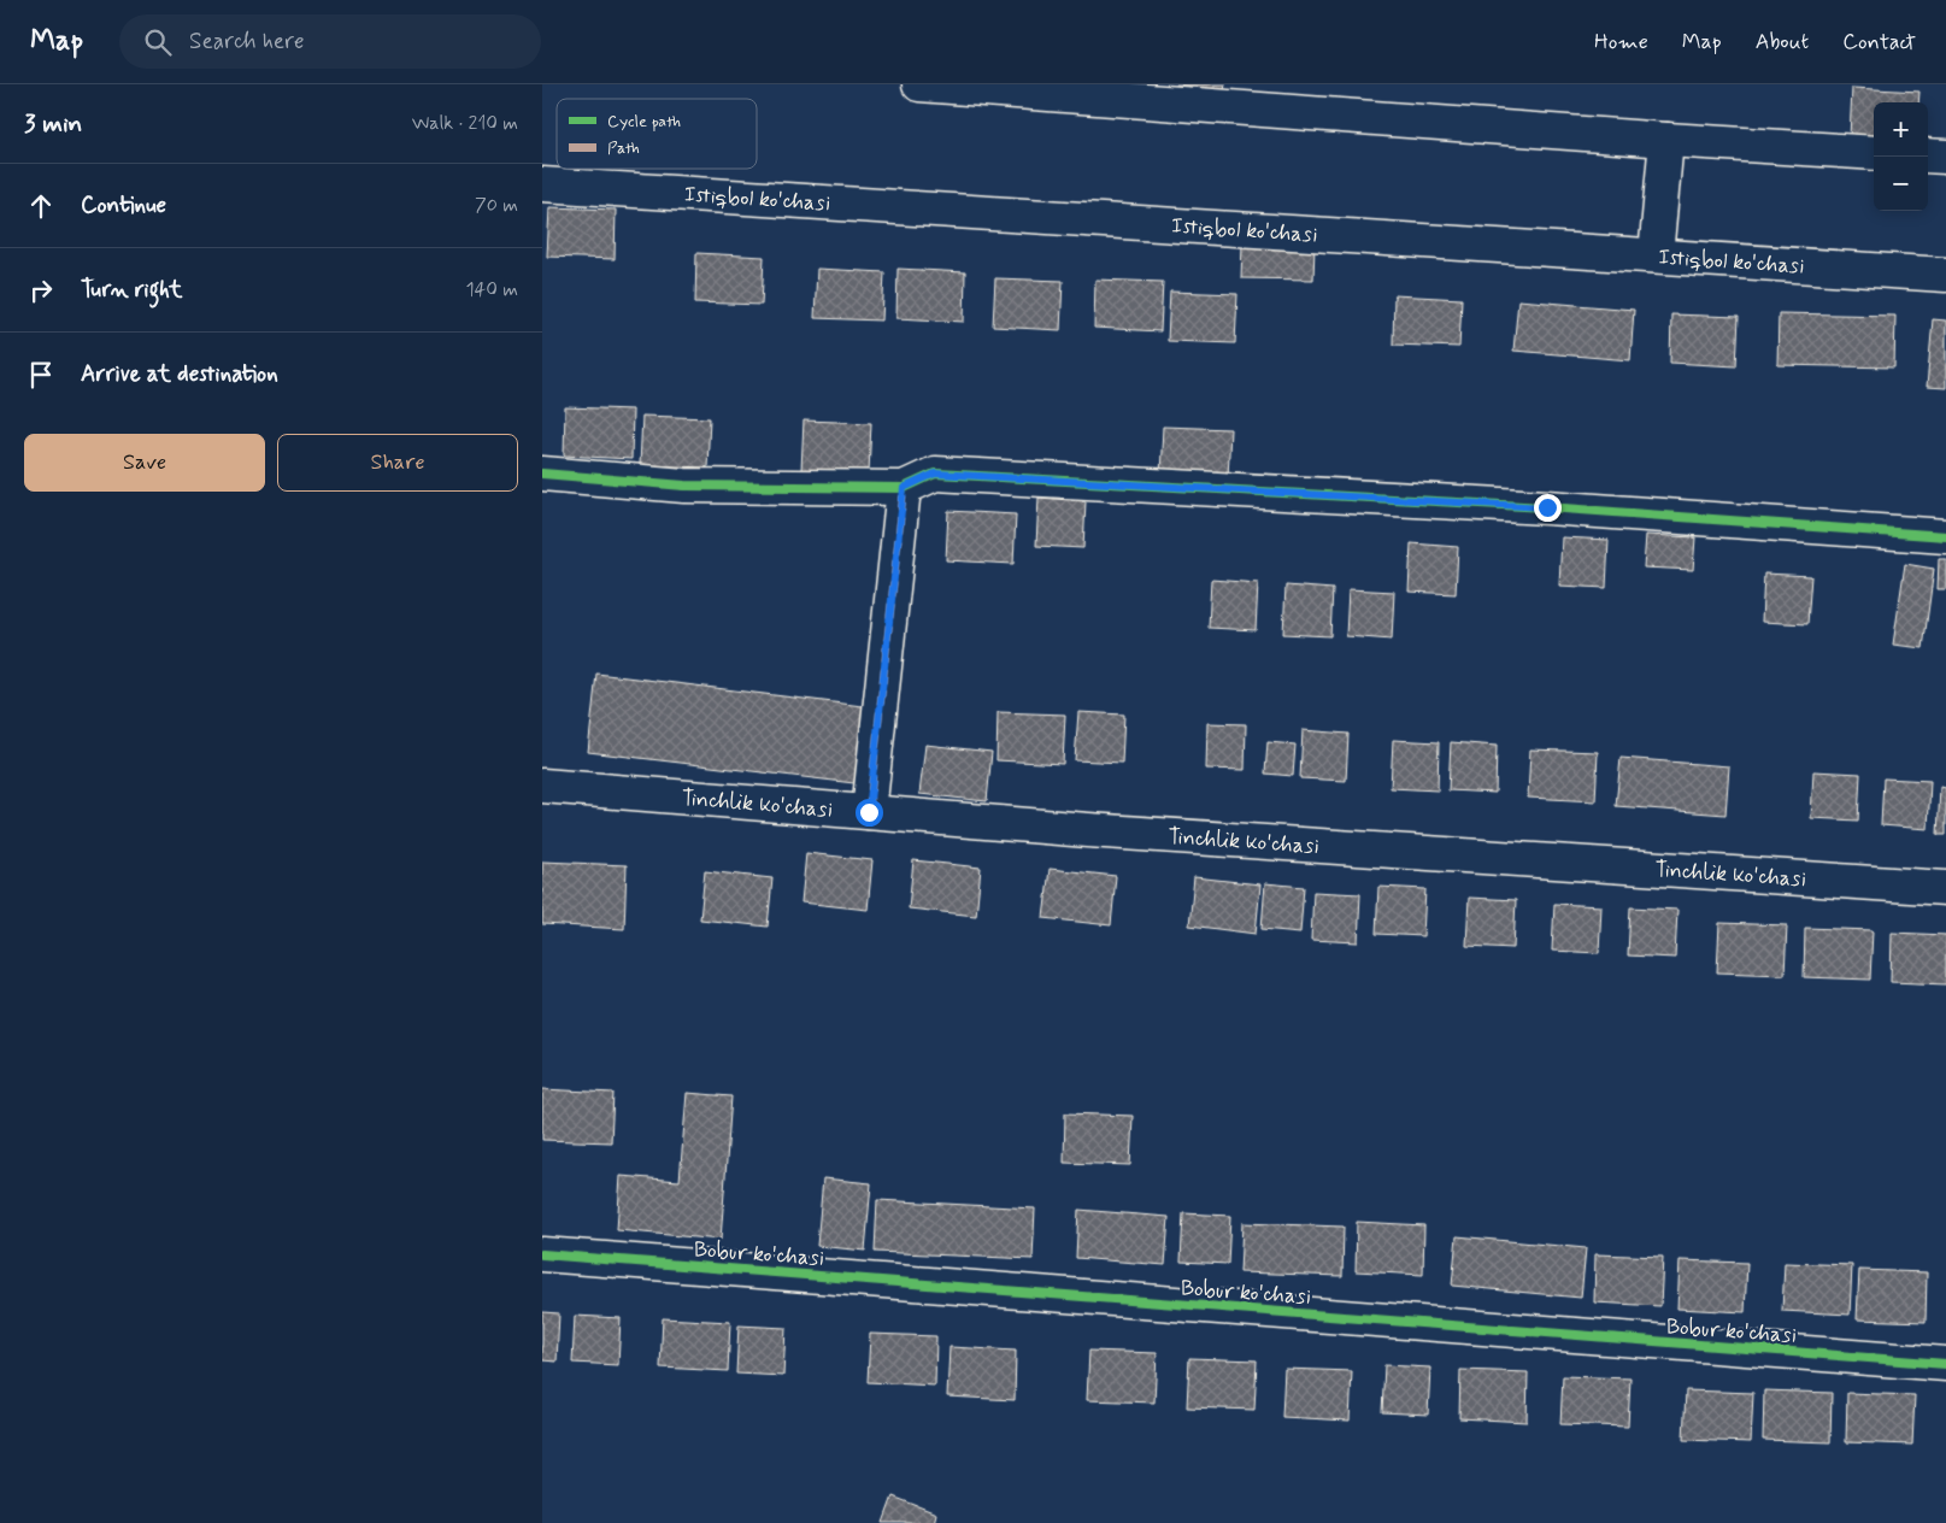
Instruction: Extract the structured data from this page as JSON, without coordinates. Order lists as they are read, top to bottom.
{
  "streets": {
    "street": ["Istiqbol ko'chasi", "Tinchlik ko'chasi", "Bobur ko'chasi"]
  },
  "legend": ["Cycle path", "Path"],
  "page": {
    "header": "Map",
    "search": "Search here",
    "nav": [
      "Home",
      "Map",
      "About",
      "Contact"
    ],
    "heading": ["3 min", "Walk · 210 m"],
    "map_buttons": ["+", "−"],
    "list": [
      ["Continue", "70 m"],
      ["Turn right", "140 m"],
      "Arrive at destination"
    ],
    "buttons": ["Save", "Share"]
  }
}
